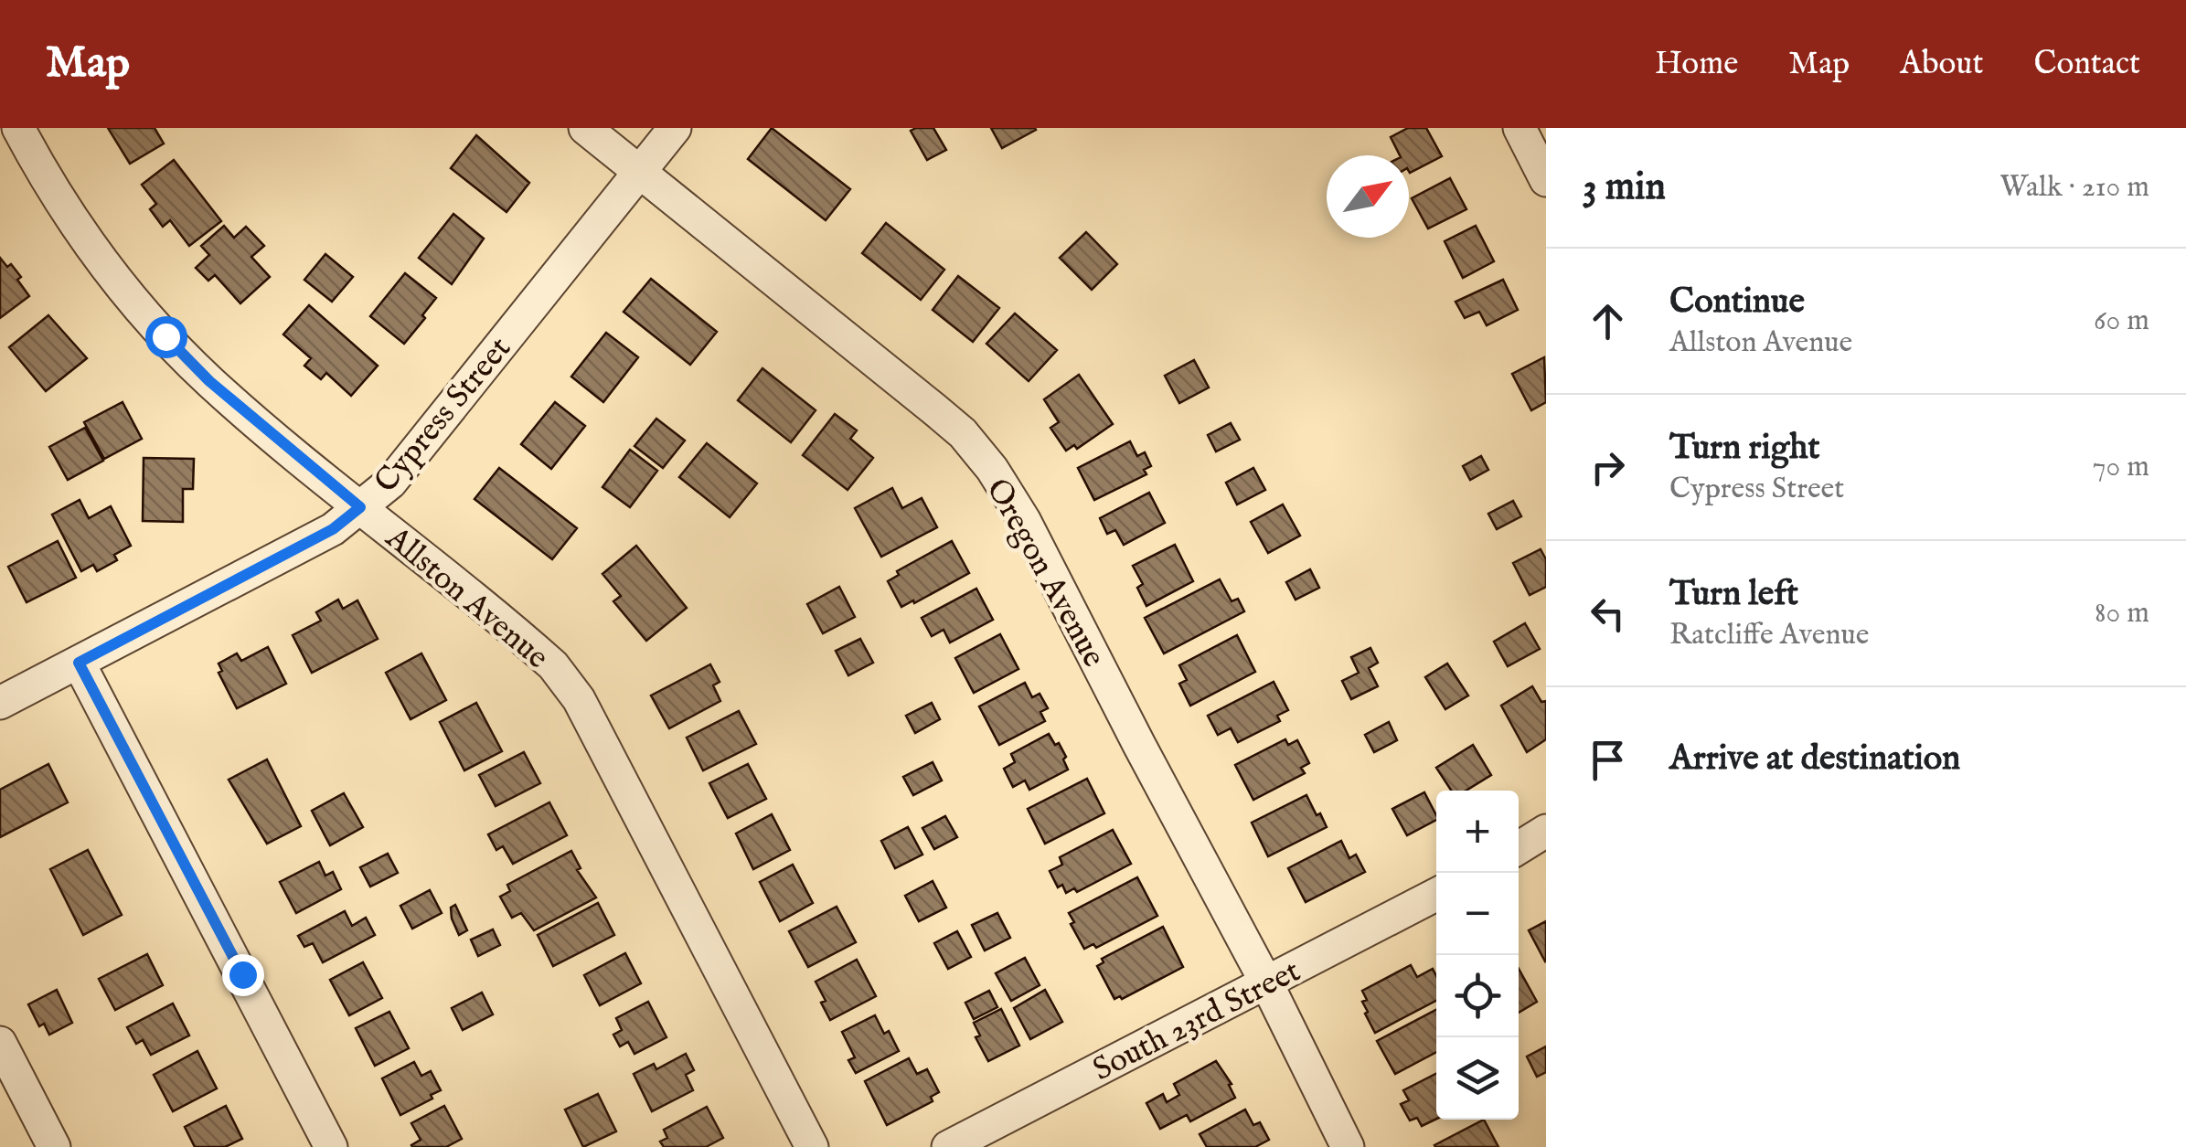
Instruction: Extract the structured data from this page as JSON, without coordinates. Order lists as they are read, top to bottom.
{
  "streets": {
    "street": [
      "Cypress Street",
      "Oregon Avenue",
      "Allston Avenue",
      "South 23rd Street"
    ]
  },
  "crossings": [
    ["Cypress Street", "Oregon Avenue"],
    ["Cypress Street", "Allston Avenue"],
    ["Oregon Avenue", "South 23rd Street"]
  ],
  "north": "top right",
  "page": {
    "header": "Map",
    "nav": [
      "Home",
      "Map",
      "About",
      "Contact"
    ],
    "heading": ["3 min", "Walk · 210 m"],
    "list": [
      ["Continue", "Allston Avenue", "60 m"],
      ["Turn right", "Cypress Street", "70 m"],
      ["Turn left", "Ratcliffe Avenue", "80 m"],
      "Arrive at destination"
    ],
    "map_buttons": ["+", "−"]
  }
}
